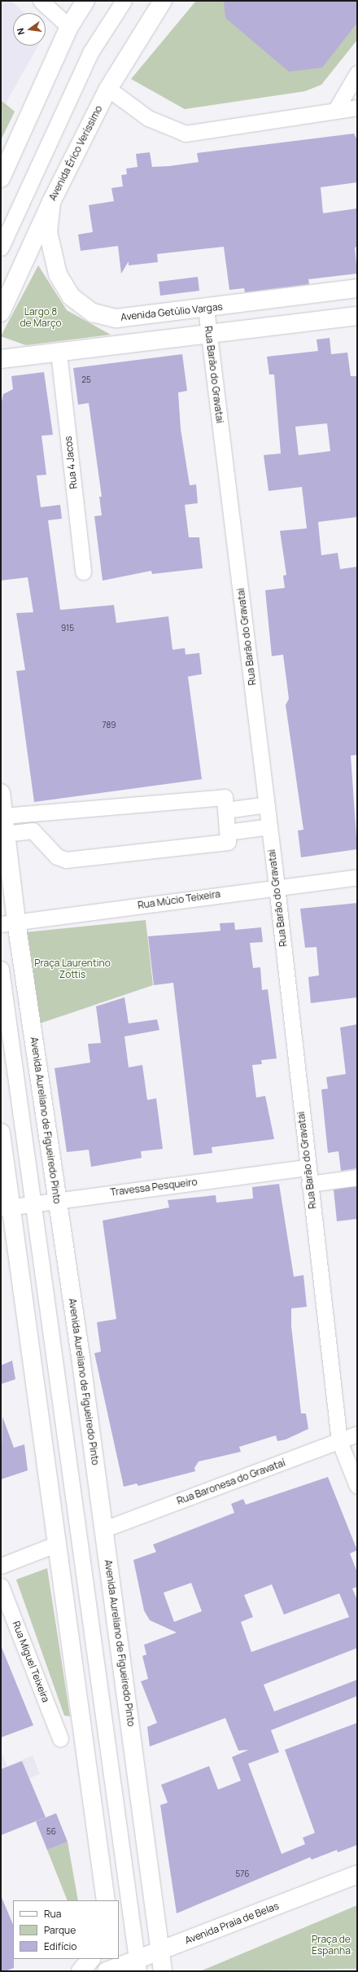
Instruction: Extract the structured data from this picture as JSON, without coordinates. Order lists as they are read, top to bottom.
{
  "streets": {
    "main road": [
      "Avenida Érico Veríssimo",
      "Avenida Getúlio Vargas",
      "Avenida Aureliano de Figueiredo Pinto",
      "Avenida Praia de Belas"
    ],
    "street": [
      "Rua Barão do Gravatai",
      "Rua 4 Jacos",
      "Rua Múcio Teixeira",
      "Travessa Pesqueiro",
      "Rua Baronesa do Gravataí",
      "Rua Miguel Teixeira"
    ]
  },
  "crossings": [
    ["Avenida Érico Veríssimo", "Avenida Getúlio Vargas"],
    ["Avenida Getúlio Vargas", "Rua Barão do Gravatai"],
    ["Rua Barão do Gravatai", "Rua Múcio Teixeira"],
    ["Rua Barão do Gravatai", "Travessa Pesqueiro"],
    ["Rua Barão do Gravatai", "Rua Baronesa do Gravataí"],
    ["Rua Múcio Teixeira", "Avenida Aureliano de Figueiredo Pinto"],
    ["Avenida Aureliano de Figueiredo Pinto", "Travessa Pesqueiro"],
    ["Avenida Aureliano de Figueiredo Pinto", "Rua Baronesa do Gravataí"],
    ["Avenida Aureliano de Figueiredo Pinto", "Avenida Praia de Belas"]
  ],
  "parks": ["Largo 8 de Março", "Praça Laurentino Zottis", "Praça de Espanha"],
  "house_numbers": [
    "25",
    "915",
    "789",
    "56",
    "576"
  ],
  "legend": ["Rua", "Parque", "Edifício"],
  "north": "left"
}
